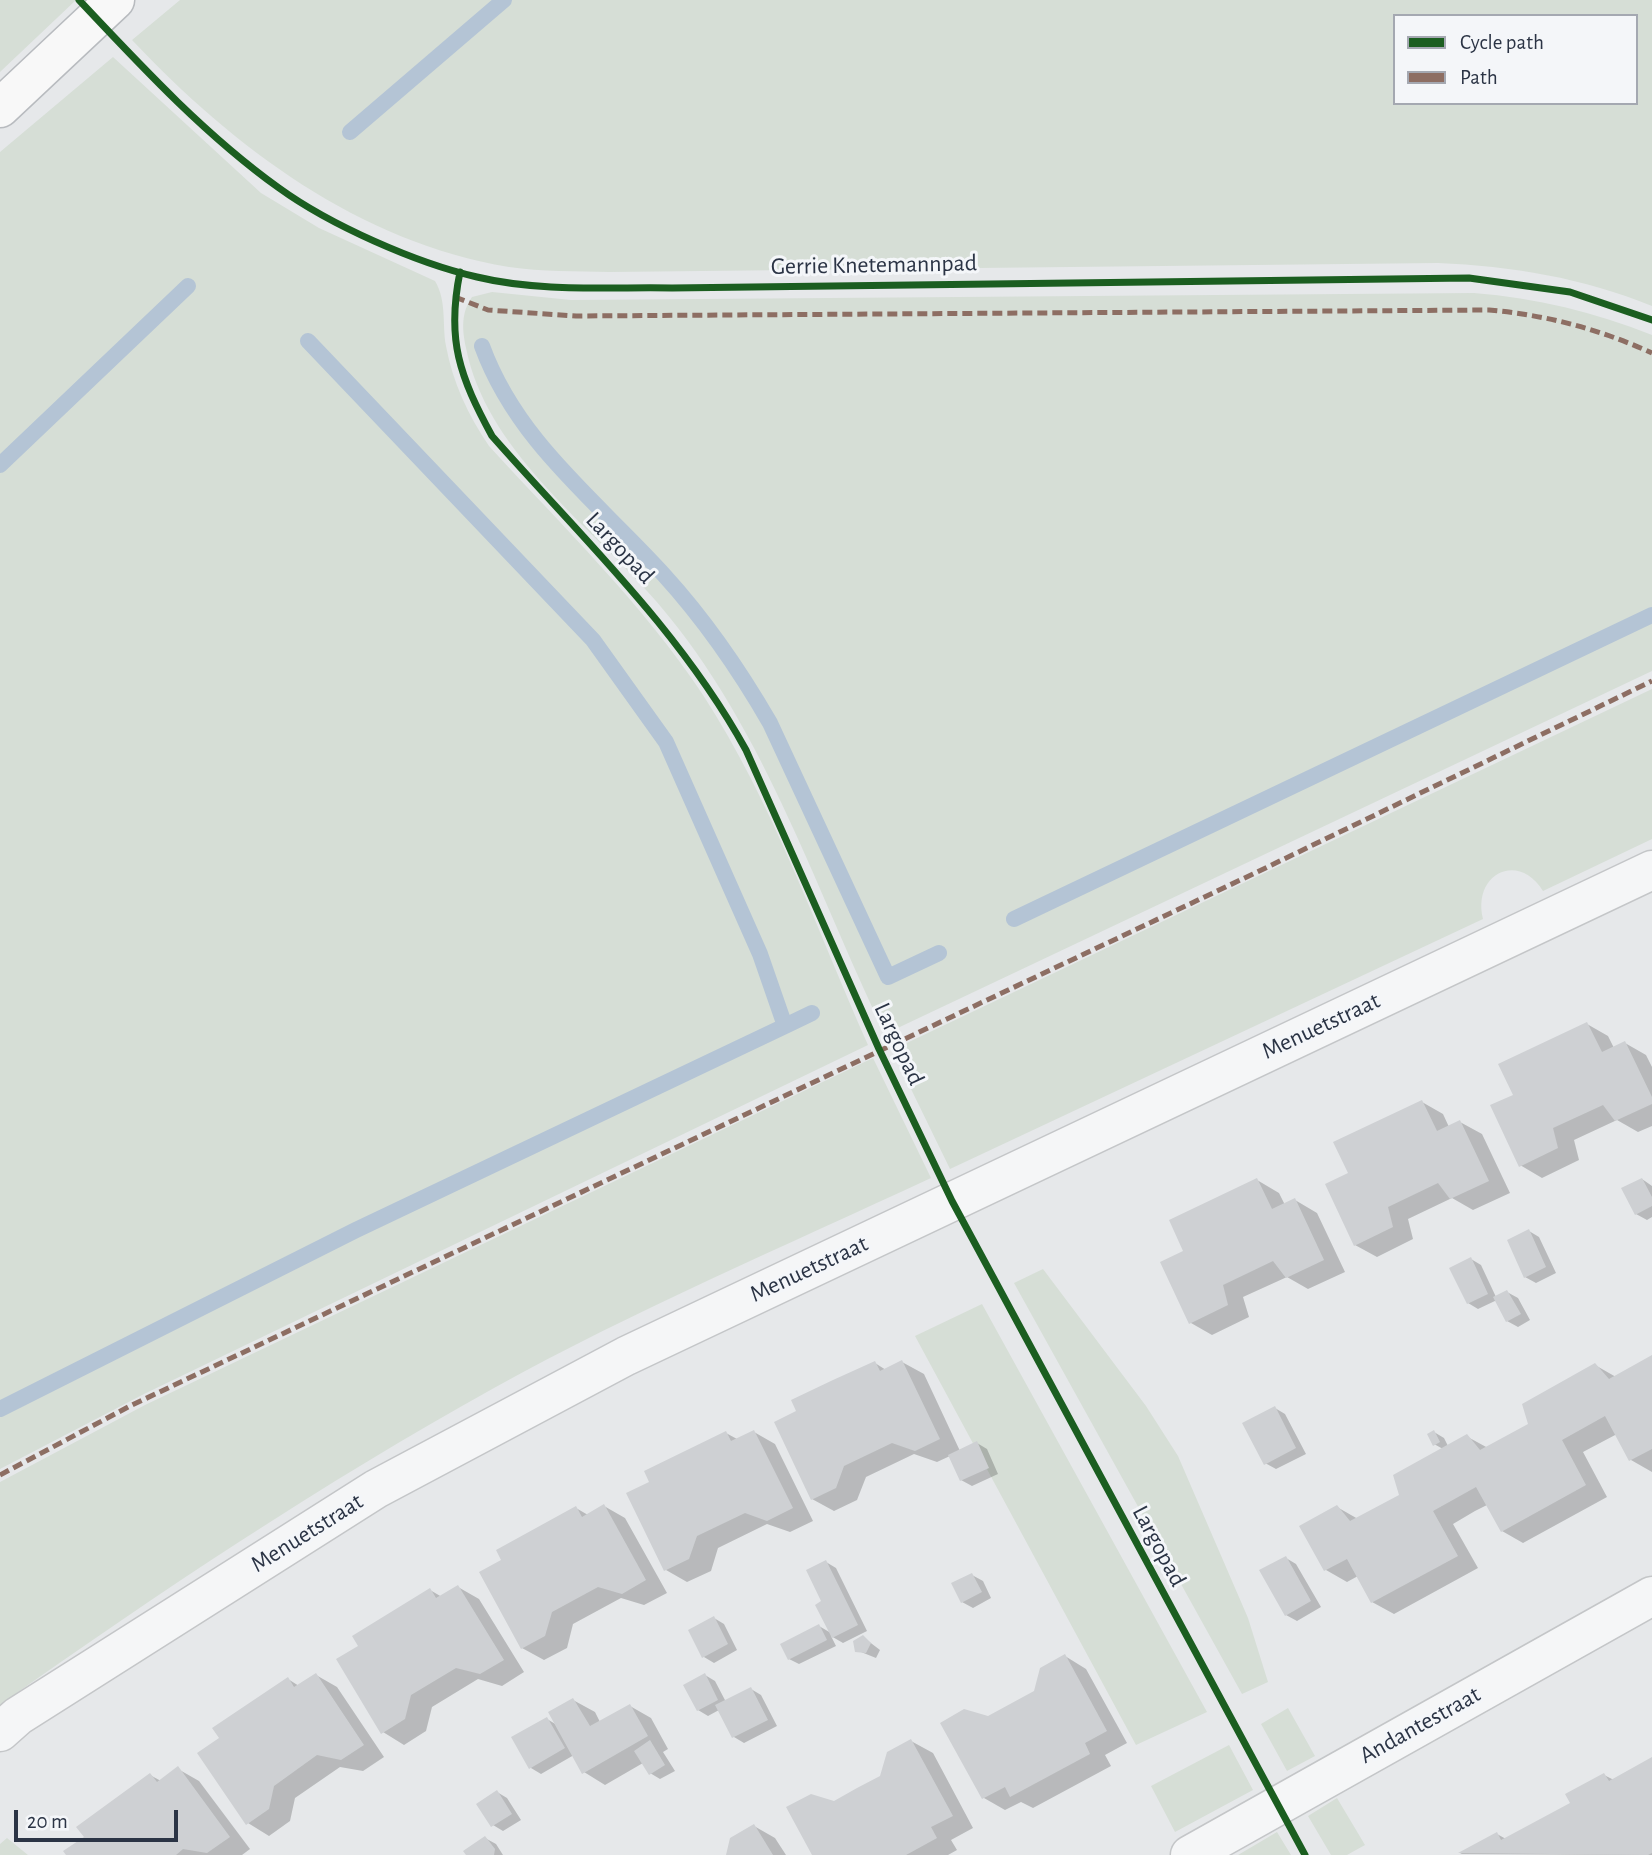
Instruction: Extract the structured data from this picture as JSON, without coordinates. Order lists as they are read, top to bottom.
{
  "streets": {
    "street": ["Menuetstraat", "Andantestraat"],
    "cycle path": ["Gerrie Knetemannpad", "Largopad"]
  },
  "legend": ["Cycle path", "Path"],
  "scale_bar": "20 m"
}
